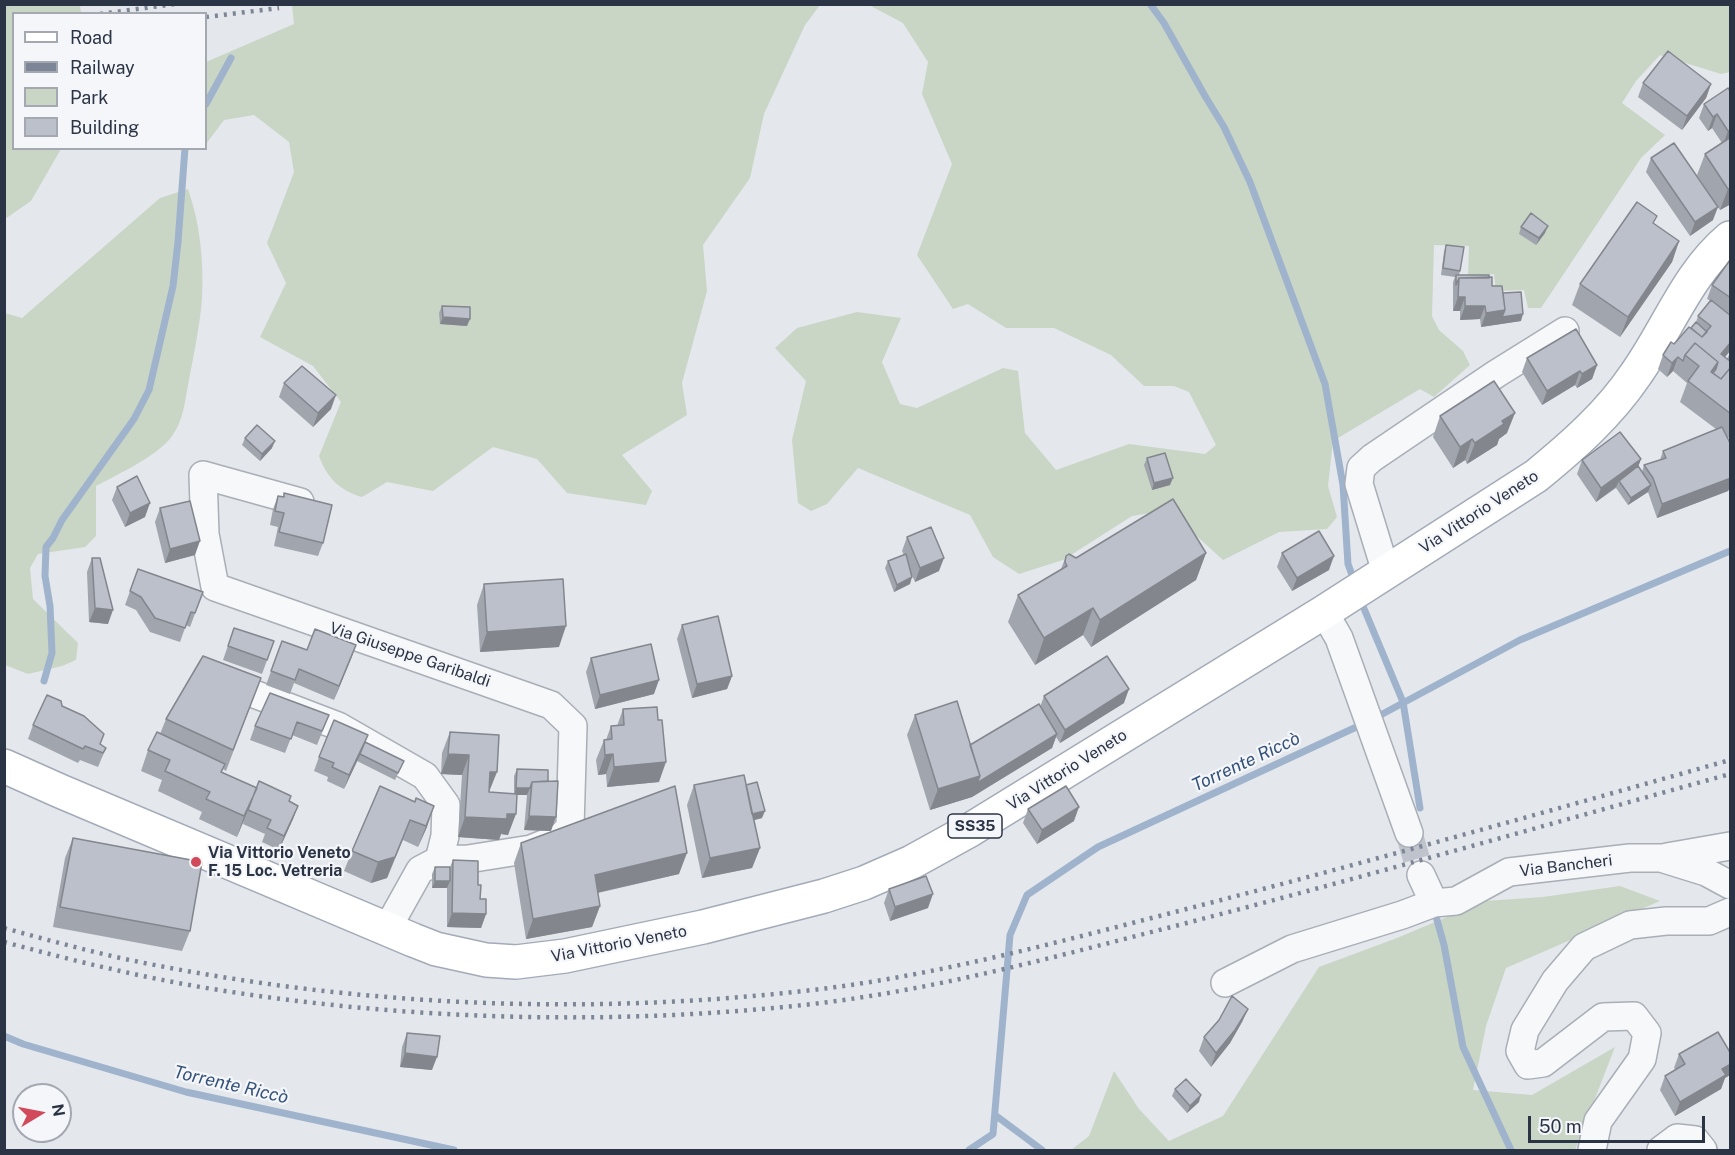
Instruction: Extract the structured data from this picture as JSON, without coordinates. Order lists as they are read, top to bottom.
{
  "streets": {
    "main road": ["Via Vittorio Veneto", "SS35"],
    "street": ["Via Giuseppe Garibaldi", "Via Bancheri"]
  },
  "water": ["Torrente Riccò"],
  "places": ["Via Vittorio Veneto F. 15 Loc. Vetreria"],
  "legend": [
    "Road",
    "Railway",
    "Park",
    "Building"
  ],
  "scale_bar": "50 m",
  "north": "right"
}
